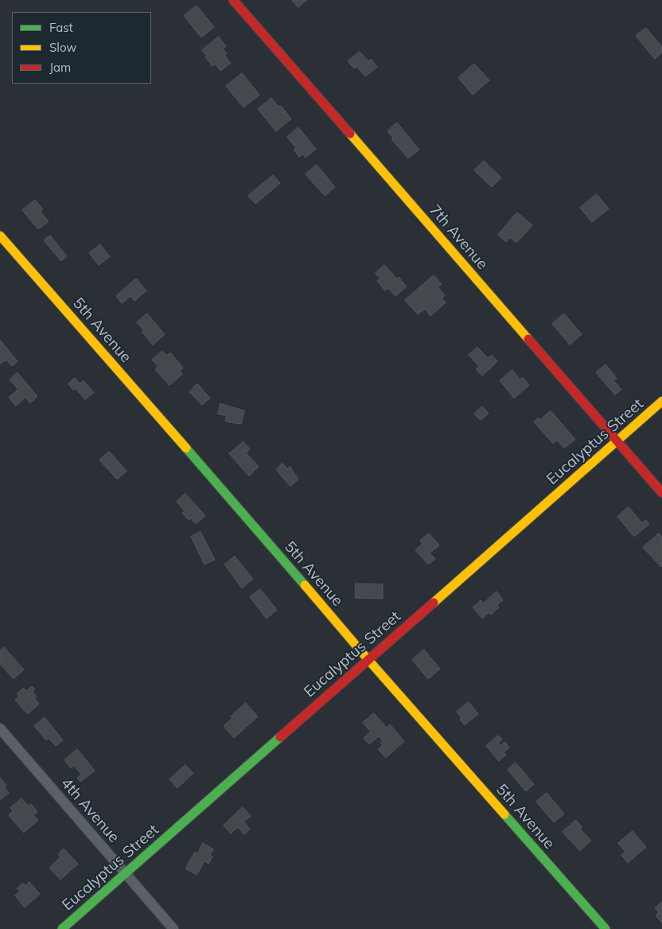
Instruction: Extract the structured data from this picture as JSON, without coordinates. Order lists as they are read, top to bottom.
{
  "streets": {
    "street": [
      "7th Avenue",
      "5th Avenue",
      "Eucalyptus Street",
      "4th Avenue"
    ]
  },
  "crossings": [
    ["7th Avenue", "Eucalyptus Street"],
    ["5th Avenue", "Eucalyptus Street"],
    ["Eucalyptus Street", "4th Avenue"]
  ],
  "legend": ["Fast", "Slow", "Jam"]
}
